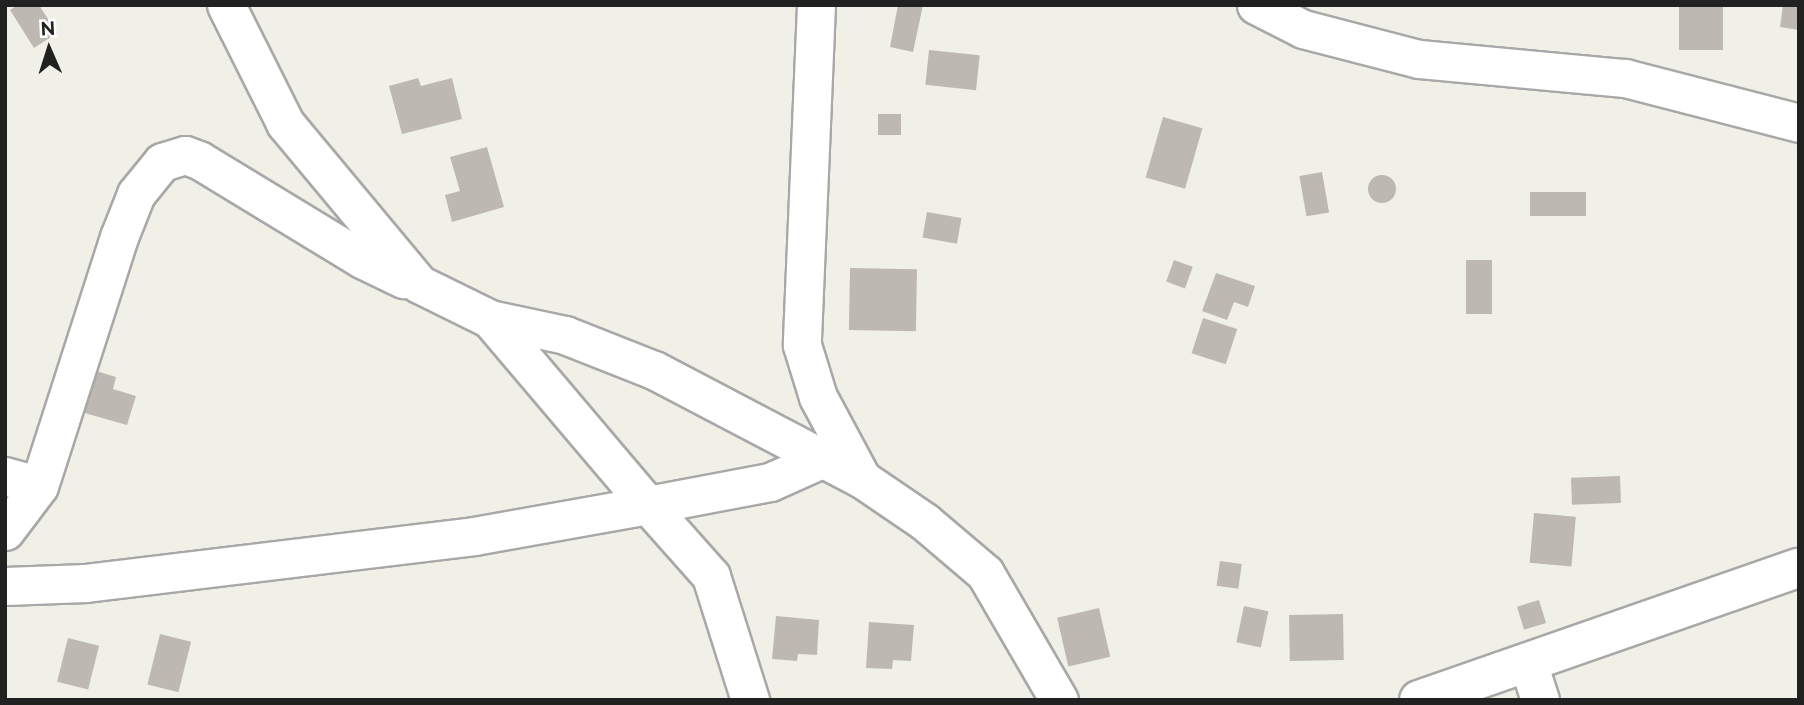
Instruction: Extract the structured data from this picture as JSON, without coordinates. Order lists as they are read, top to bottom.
{
  "north": "top"
}
